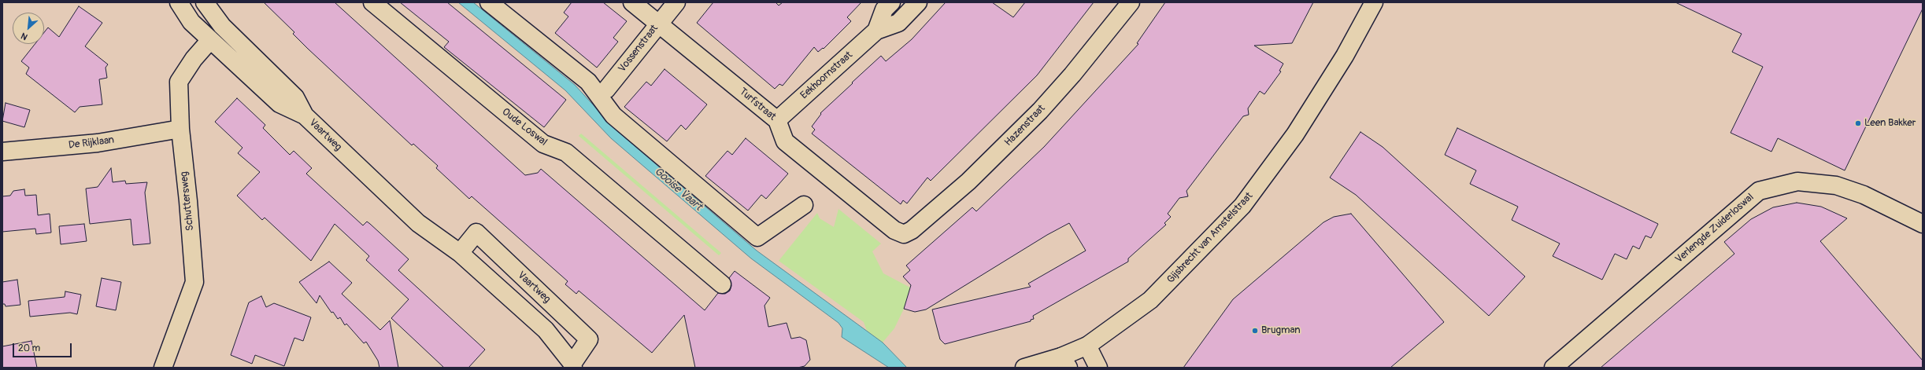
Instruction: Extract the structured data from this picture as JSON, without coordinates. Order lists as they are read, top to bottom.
{
  "streets": {
    "street": [
      "Vossenstraat",
      "Eekhoornstraat",
      "Turfstraat",
      "Hazenstraat",
      "Oude Loswal",
      "Vaartweg",
      "De Rijklaan",
      "Schuttersweg",
      "Verlengde Zuiderloswal",
      "Gijsbrecht van Amstelstraat"
    ]
  },
  "crossings": [
    ["Vossenstraat", "Turfstraat"],
    ["Eekhoornstraat", "Turfstraat"],
    ["Turfstraat", "Hazenstraat"],
    ["Vaartweg", "Schuttersweg"],
    ["De Rijklaan", "Schuttersweg"]
  ],
  "water": ["Gooise Vaart"],
  "places": ["Leen Bakker", "Brugman"],
  "scale_bar": "20 m",
  "north": "bottom left"
}
